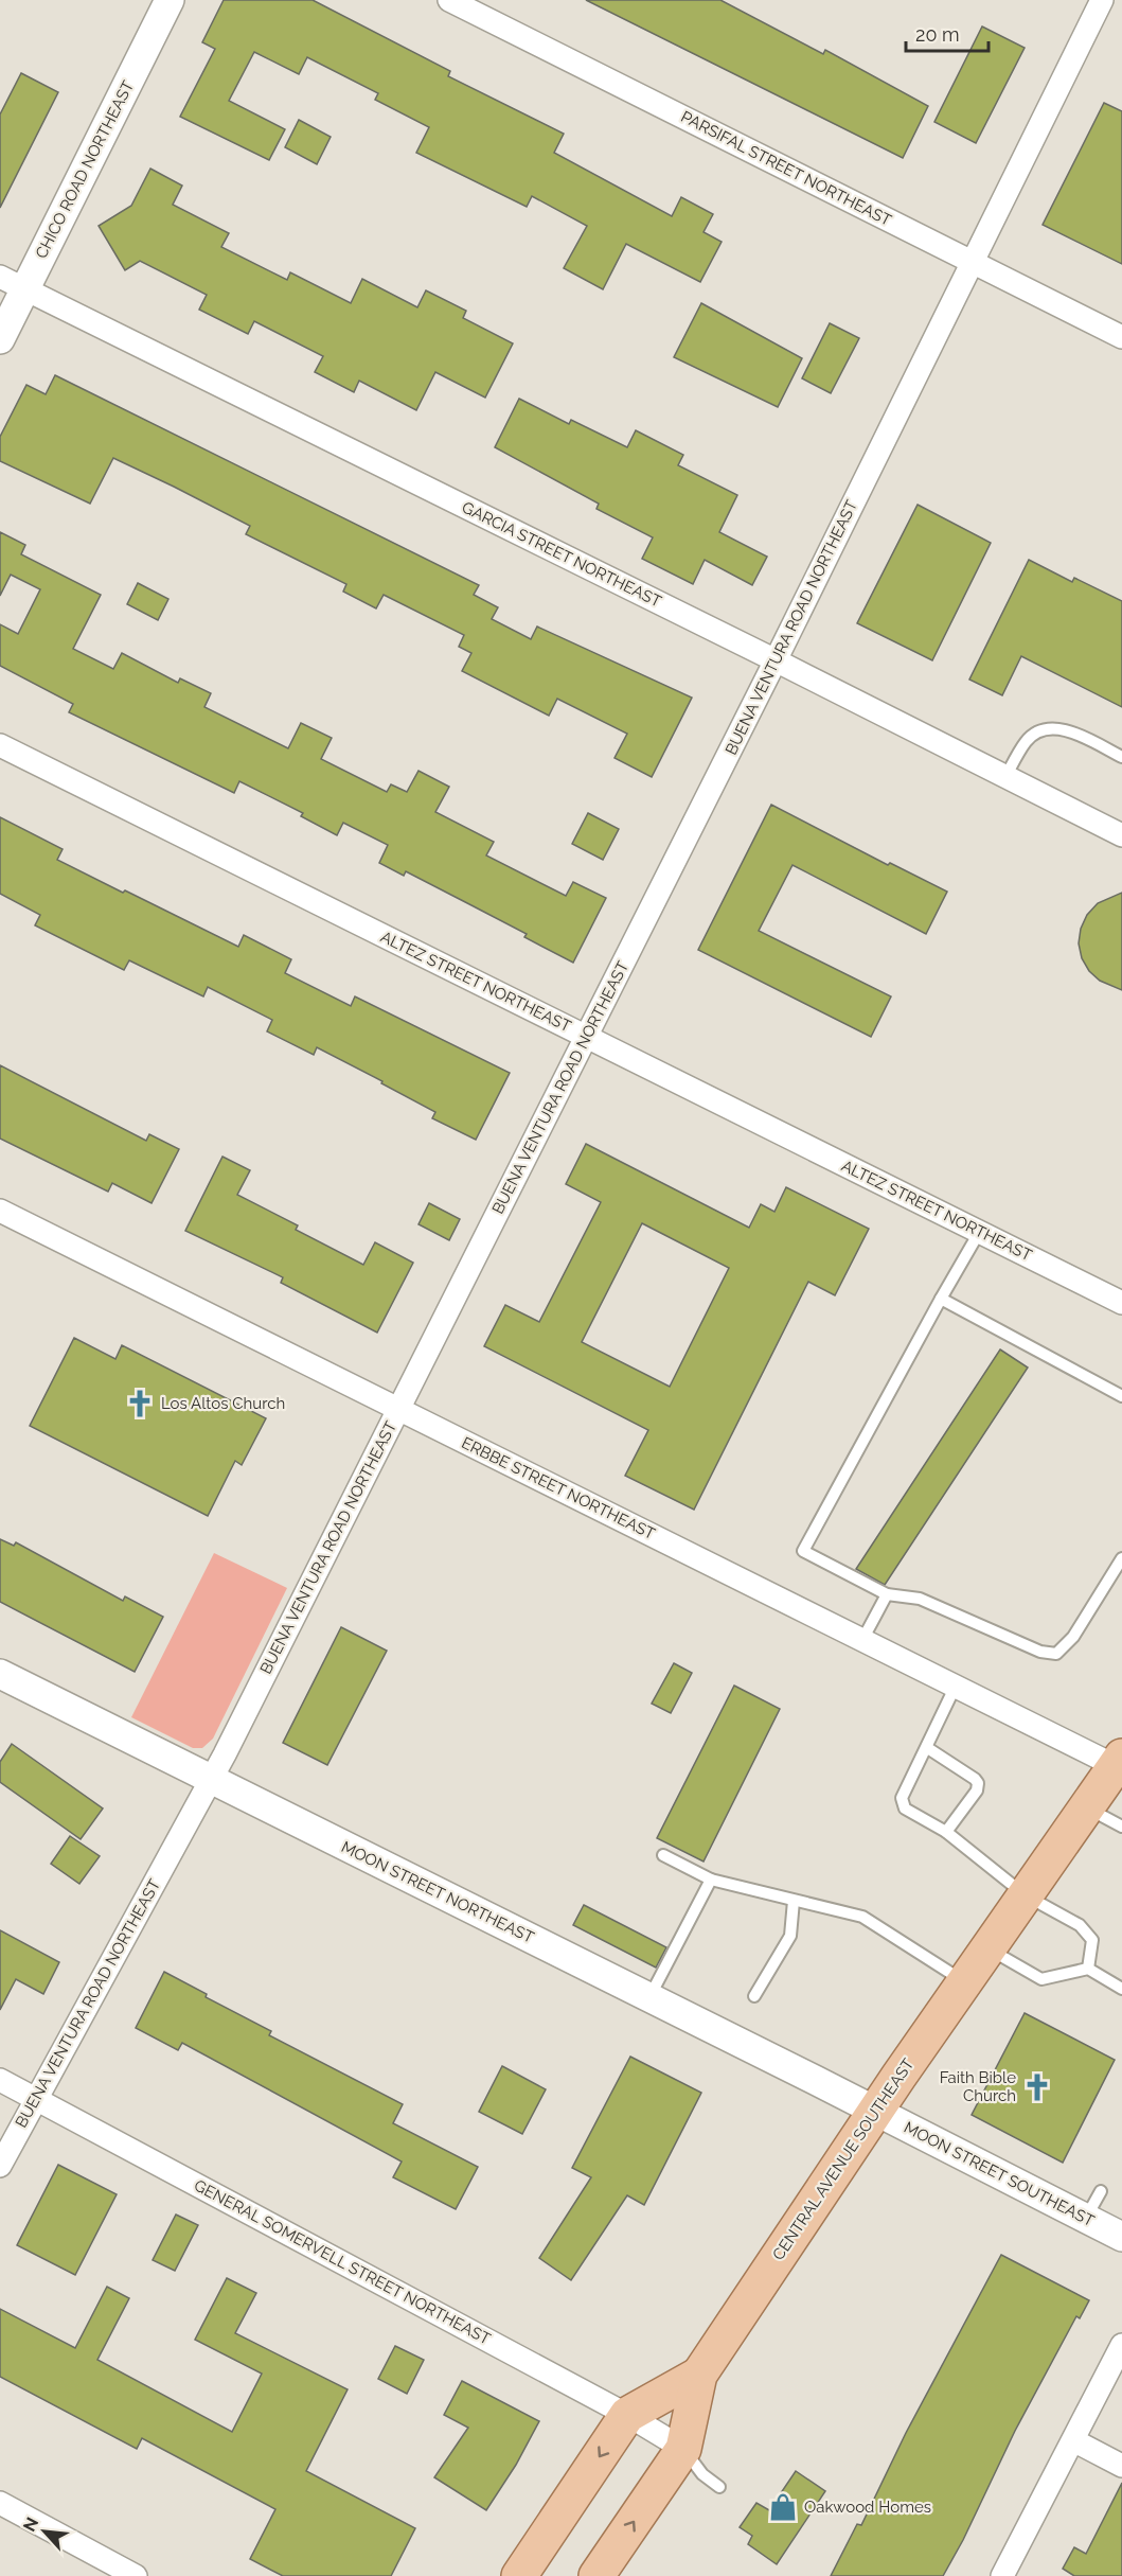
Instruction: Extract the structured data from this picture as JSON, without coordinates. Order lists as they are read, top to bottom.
{
  "streets": {
    "main road": ["CENTRAL AVENUE SOUTHEAST"],
    "street": [
      "PARSIFAL STREET NORTHEAST",
      "CHICO ROAD NORTHEAST",
      "GARCIA STREET NORTHEAST",
      "BUENA VENTURA ROAD NORTHEAST",
      "ALTEZ STREET NORTHEAST",
      "ERBBE STREET NORTHEAST",
      "MOON STREET NORTHEAST",
      "MOON STREET SOUTHEAST",
      "GENERAL SOMERVELL STREET NORTHEAST"
    ]
  },
  "crossings": [
    ["PARSIFAL STREET NORTHEAST", "BUENA VENTURA ROAD NORTHEAST"],
    ["CHICO ROAD NORTHEAST", "GARCIA STREET NORTHEAST"],
    ["GARCIA STREET NORTHEAST", "BUENA VENTURA ROAD NORTHEAST"],
    ["BUENA VENTURA ROAD NORTHEAST", "ALTEZ STREET NORTHEAST"],
    ["BUENA VENTURA ROAD NORTHEAST", "ERBBE STREET NORTHEAST"],
    ["BUENA VENTURA ROAD NORTHEAST", "MOON STREET NORTHEAST"],
    ["BUENA VENTURA ROAD NORTHEAST", "GENERAL SOMERVELL STREET NORTHEAST"],
    ["ERBBE STREET NORTHEAST", "CENTRAL AVENUE SOUTHEAST"],
    ["MOON STREET NORTHEAST", "CENTRAL AVENUE SOUTHEAST"],
    ["MOON STREET NORTHEAST", "MOON STREET SOUTHEAST"],
    ["CENTRAL AVENUE SOUTHEAST", "MOON STREET SOUTHEAST"],
    ["CENTRAL AVENUE SOUTHEAST", "GENERAL SOMERVELL STREET NORTHEAST"]
  ],
  "places": {
    "church": ["Los Altos Church", "Faith Bible Church"],
    "shop": ["Oakwood Homes"]
  },
  "scale_bar": "20 m",
  "north": "top left"
}
